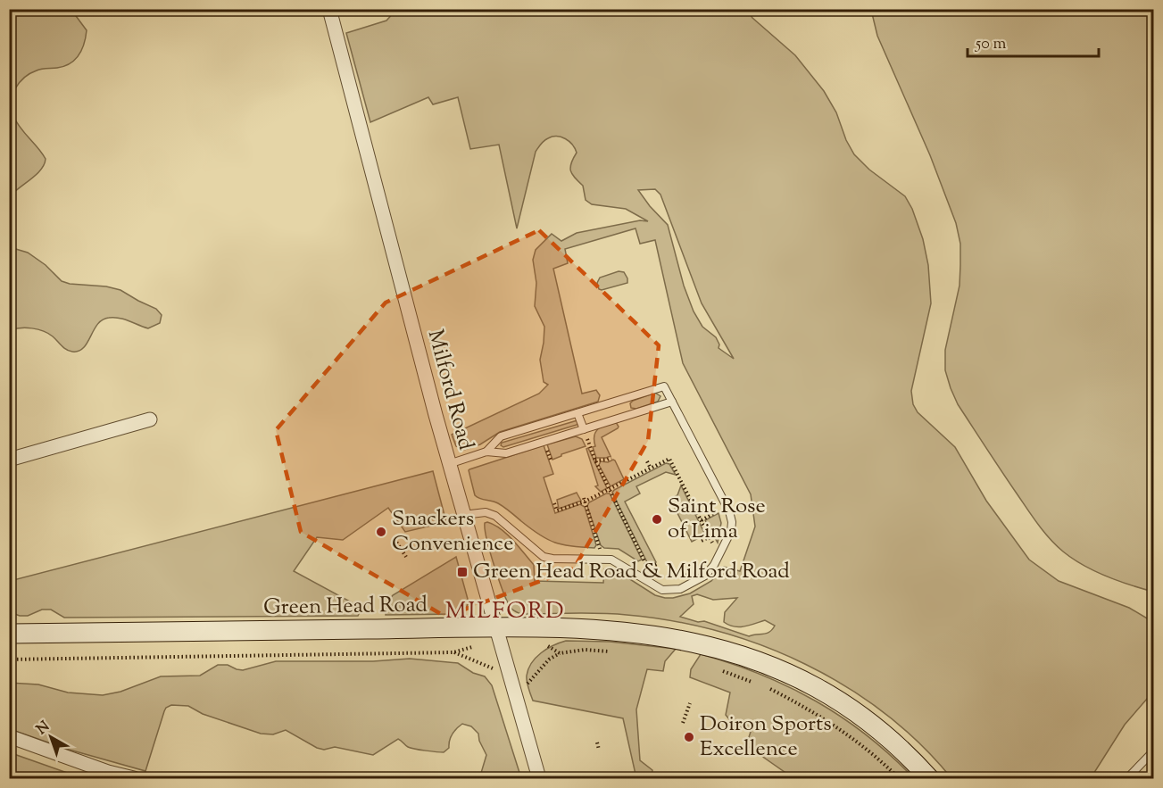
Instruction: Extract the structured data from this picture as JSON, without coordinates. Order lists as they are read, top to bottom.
{
  "streets": {
    "street": ["Milford Road", "Green Head Road"]
  },
  "crossings": [
    ["Milford Road", "Green Head Road"]
  ],
  "districts": ["MILFORD"],
  "places": {
    "other": ["Saint Rose of Lima", "Snackers Convenience", "Doiron Sports Excellence"],
    "transit": ["Green Head Road & Milford Road"]
  },
  "scale_bar": "50 m",
  "north": "top left"
}
